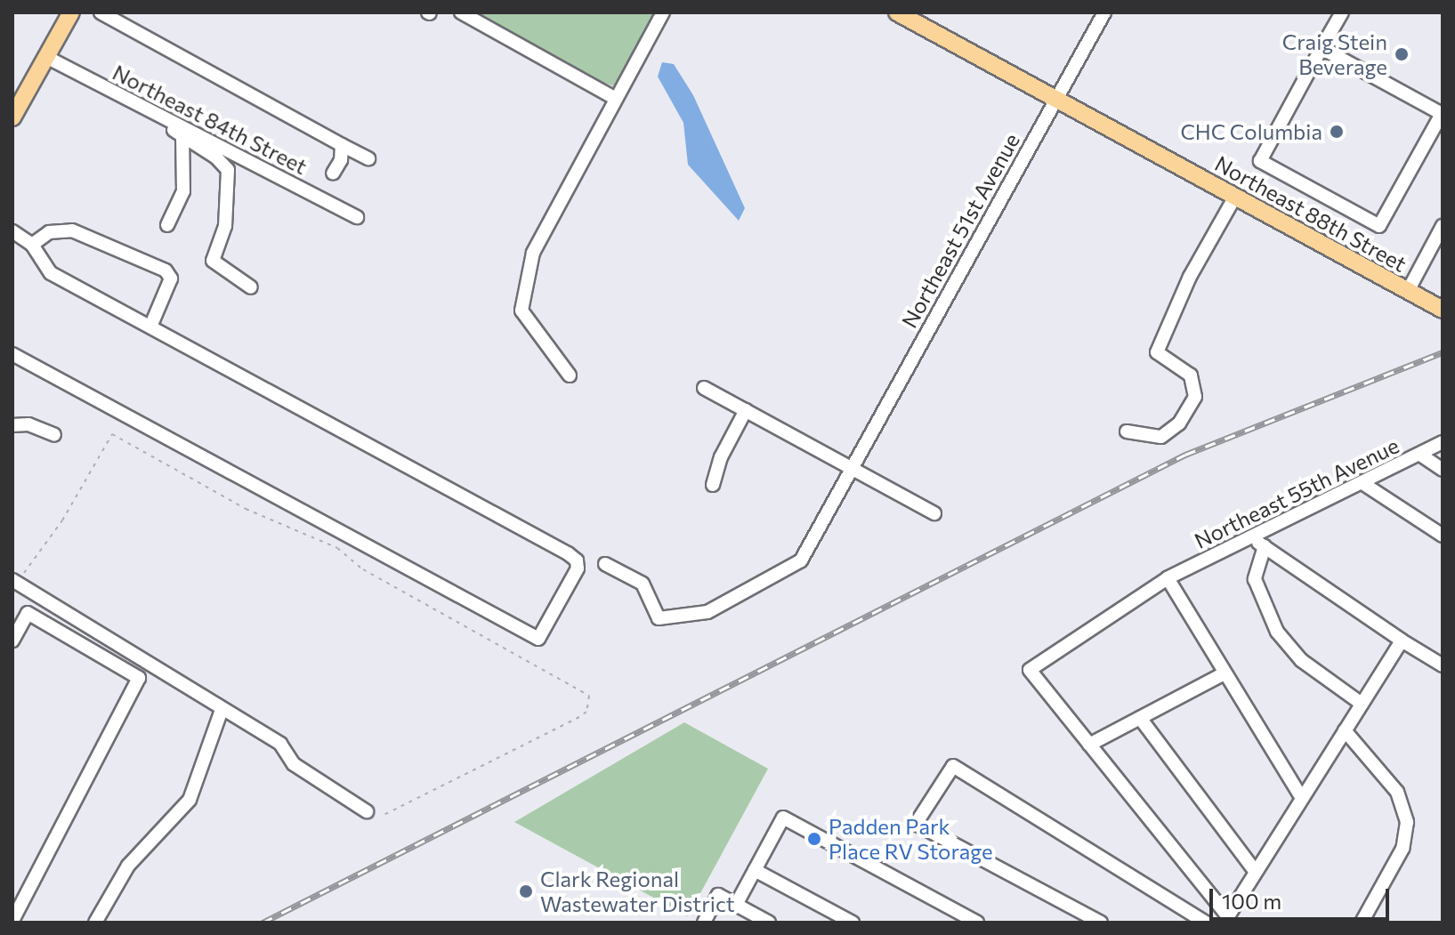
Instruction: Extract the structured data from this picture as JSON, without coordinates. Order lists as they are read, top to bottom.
{
  "streets": {
    "main road": ["Northeast 88th Street"],
    "street": ["Northeast 84th Street", "Northeast 51st Avenue", "Northeast 55th Avenue"]
  },
  "crossings": [
    ["Northeast 88th Street", "Northeast 51st Avenue"]
  ],
  "places": [
    "Craig Stein Beverage",
    "CHC Columbia",
    "Padden Park Place RV Storage",
    "Clark Regional Wastewater District"
  ],
  "scale_bar": "100 m"
}
